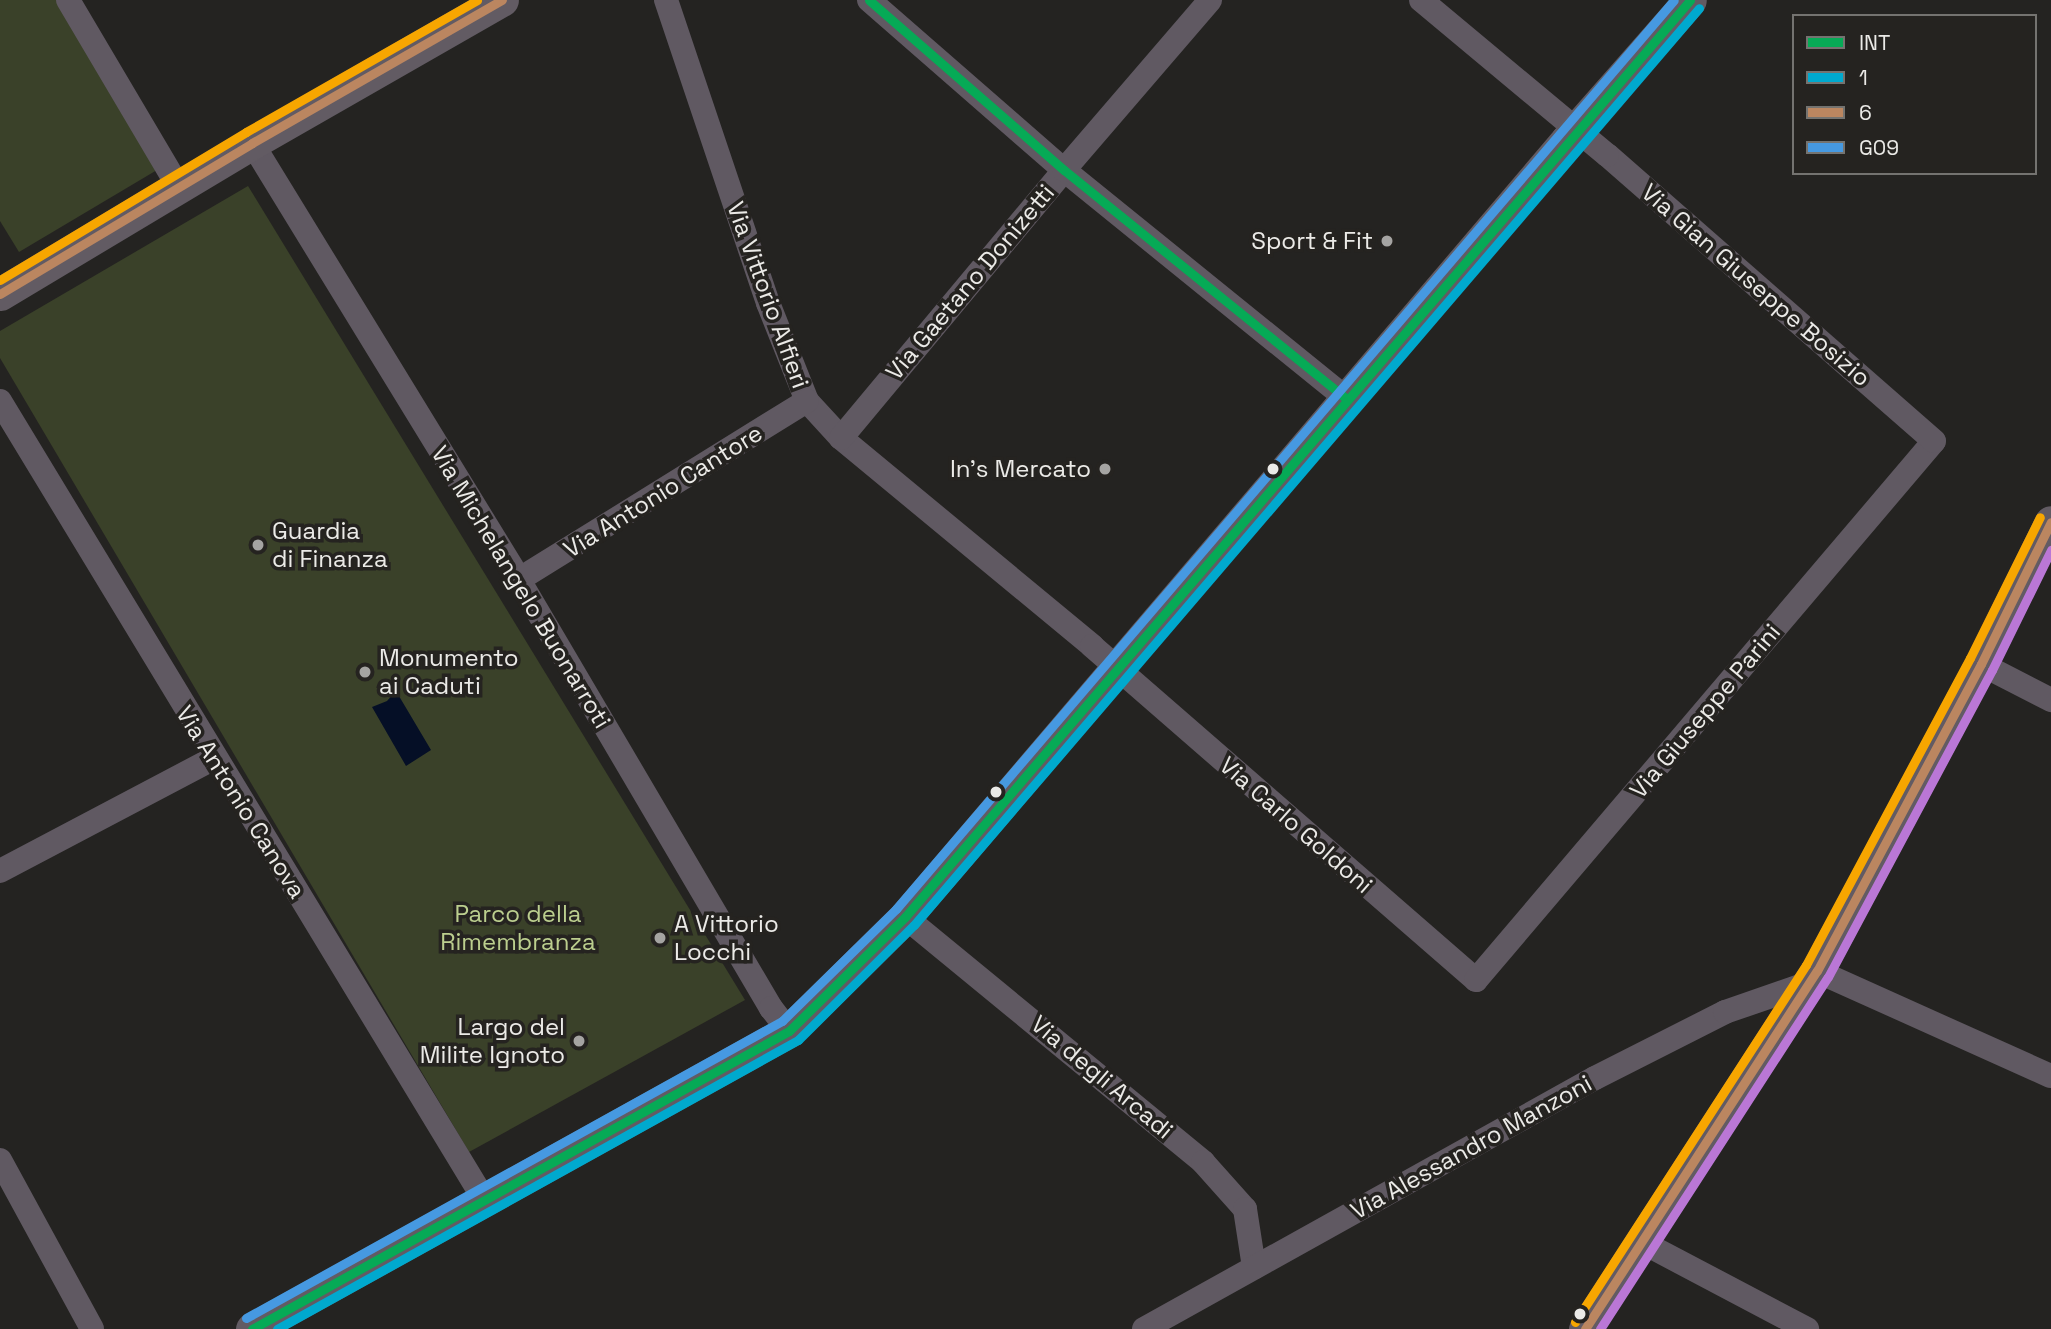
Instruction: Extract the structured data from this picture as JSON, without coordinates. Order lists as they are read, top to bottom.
{
  "streets": {
    "street": [
      "Via Gaetano Donizetti",
      "Via Gian Giuseppe Bosizio",
      "Via Vittorio Alfieri",
      "Via Antonio Cantore",
      "Via Michelangelo Buonarroti",
      "Via Giuseppe Parini",
      "Via Antonio Canova",
      "Via Carlo Goldoni",
      "Via degli Arcadi",
      "Via Alessandro Manzoni"
    ]
  },
  "crossings": [
    ["Via Gaetano Donizetti", "Via Vittorio Alfieri"],
    ["Via Gian Giuseppe Bosizio", "Via Giuseppe Parini"],
    ["Via Vittorio Alfieri", "Via Antonio Cantore"],
    ["Via Vittorio Alfieri", "Via Carlo Goldoni"],
    ["Via Antonio Cantore", "Via Michelangelo Buonarroti"],
    ["Via Giuseppe Parini", "Via Carlo Goldoni"],
    ["Via degli Arcadi", "Via Alessandro Manzoni"]
  ],
  "parks": ["Parco della Rimembranza"],
  "places": [
    "Sport & Fit",
    "In's Mercato",
    "Guardia di Finanza",
    "Monumento ai Caduti",
    "A Vittorio Locchi",
    "Largo del Milite Ignoto"
  ],
  "lines": [
    "transit line INT",
    "transit line 6",
    "transit line G09",
    "transit line 1"
  ],
  "legend": [
    "INT",
    "1",
    "6",
    "G09"
  ]
}
